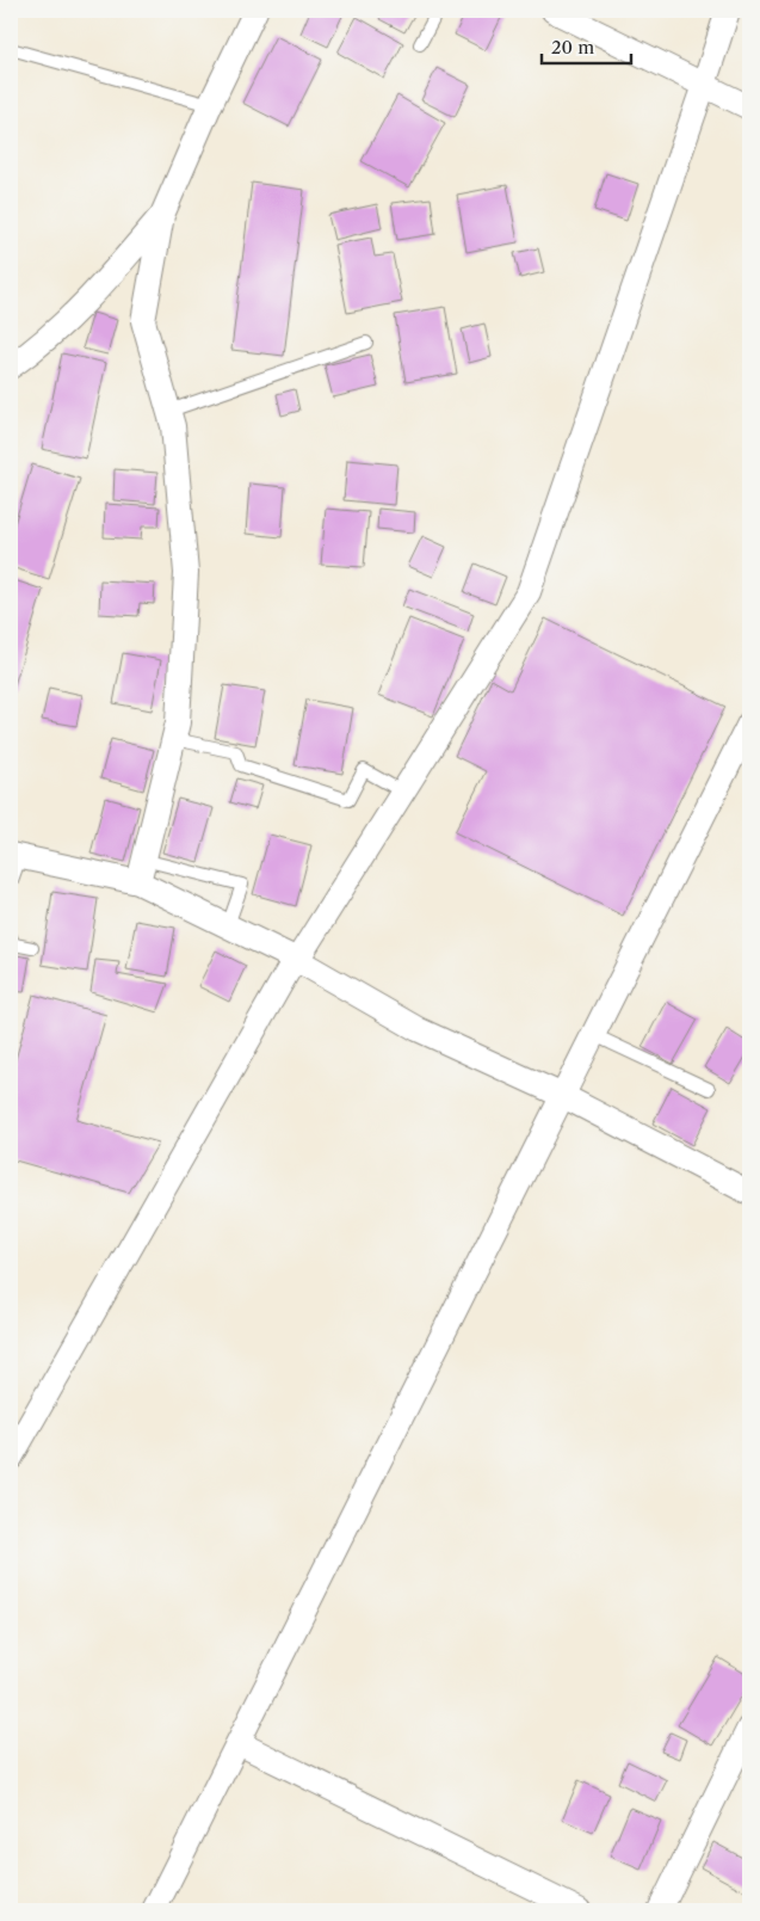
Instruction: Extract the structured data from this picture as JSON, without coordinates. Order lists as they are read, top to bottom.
{
  "scale_bar": "20 m"
}
